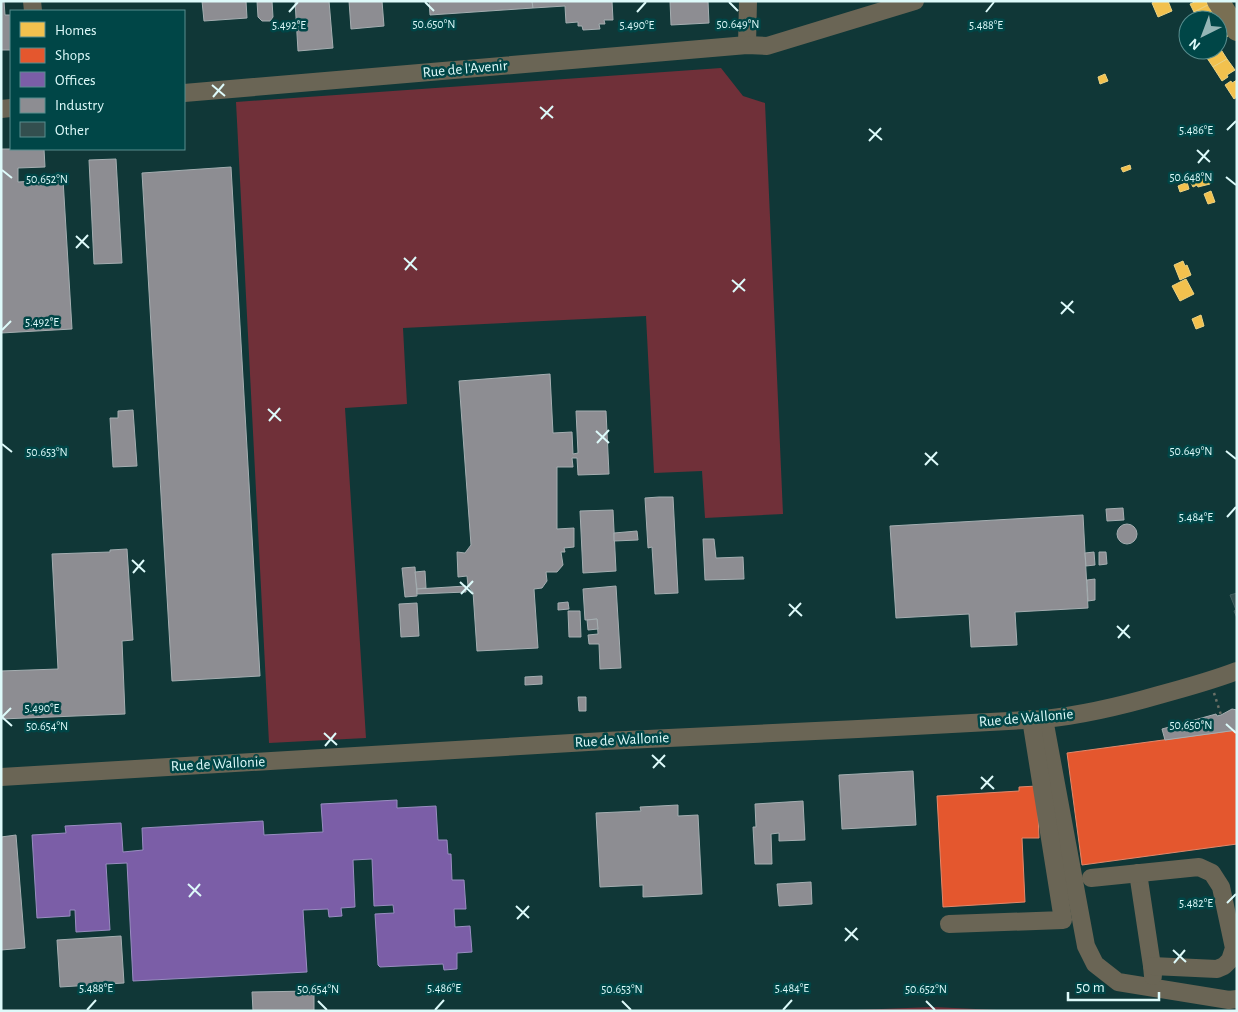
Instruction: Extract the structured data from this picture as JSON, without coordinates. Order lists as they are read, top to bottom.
{
  "streets": {
    "street": ["Rue de l'Avenir", "Rue de Wallonie"]
  },
  "legend": [
    "Homes",
    "Shops",
    "Offices",
    "Industry",
    "Other"
  ],
  "scale_bar": "50 m",
  "north": "bottom left",
  "coordinates": [
    "50.650°N",
    "50.649°N",
    "5.492°E",
    "5.490°E",
    "5.488°E",
    "5.486°E",
    "50.648°N",
    "50.652°N",
    "50.653°N",
    "5.484°E",
    "50.654°N",
    "5.482°E"
  ]
}
